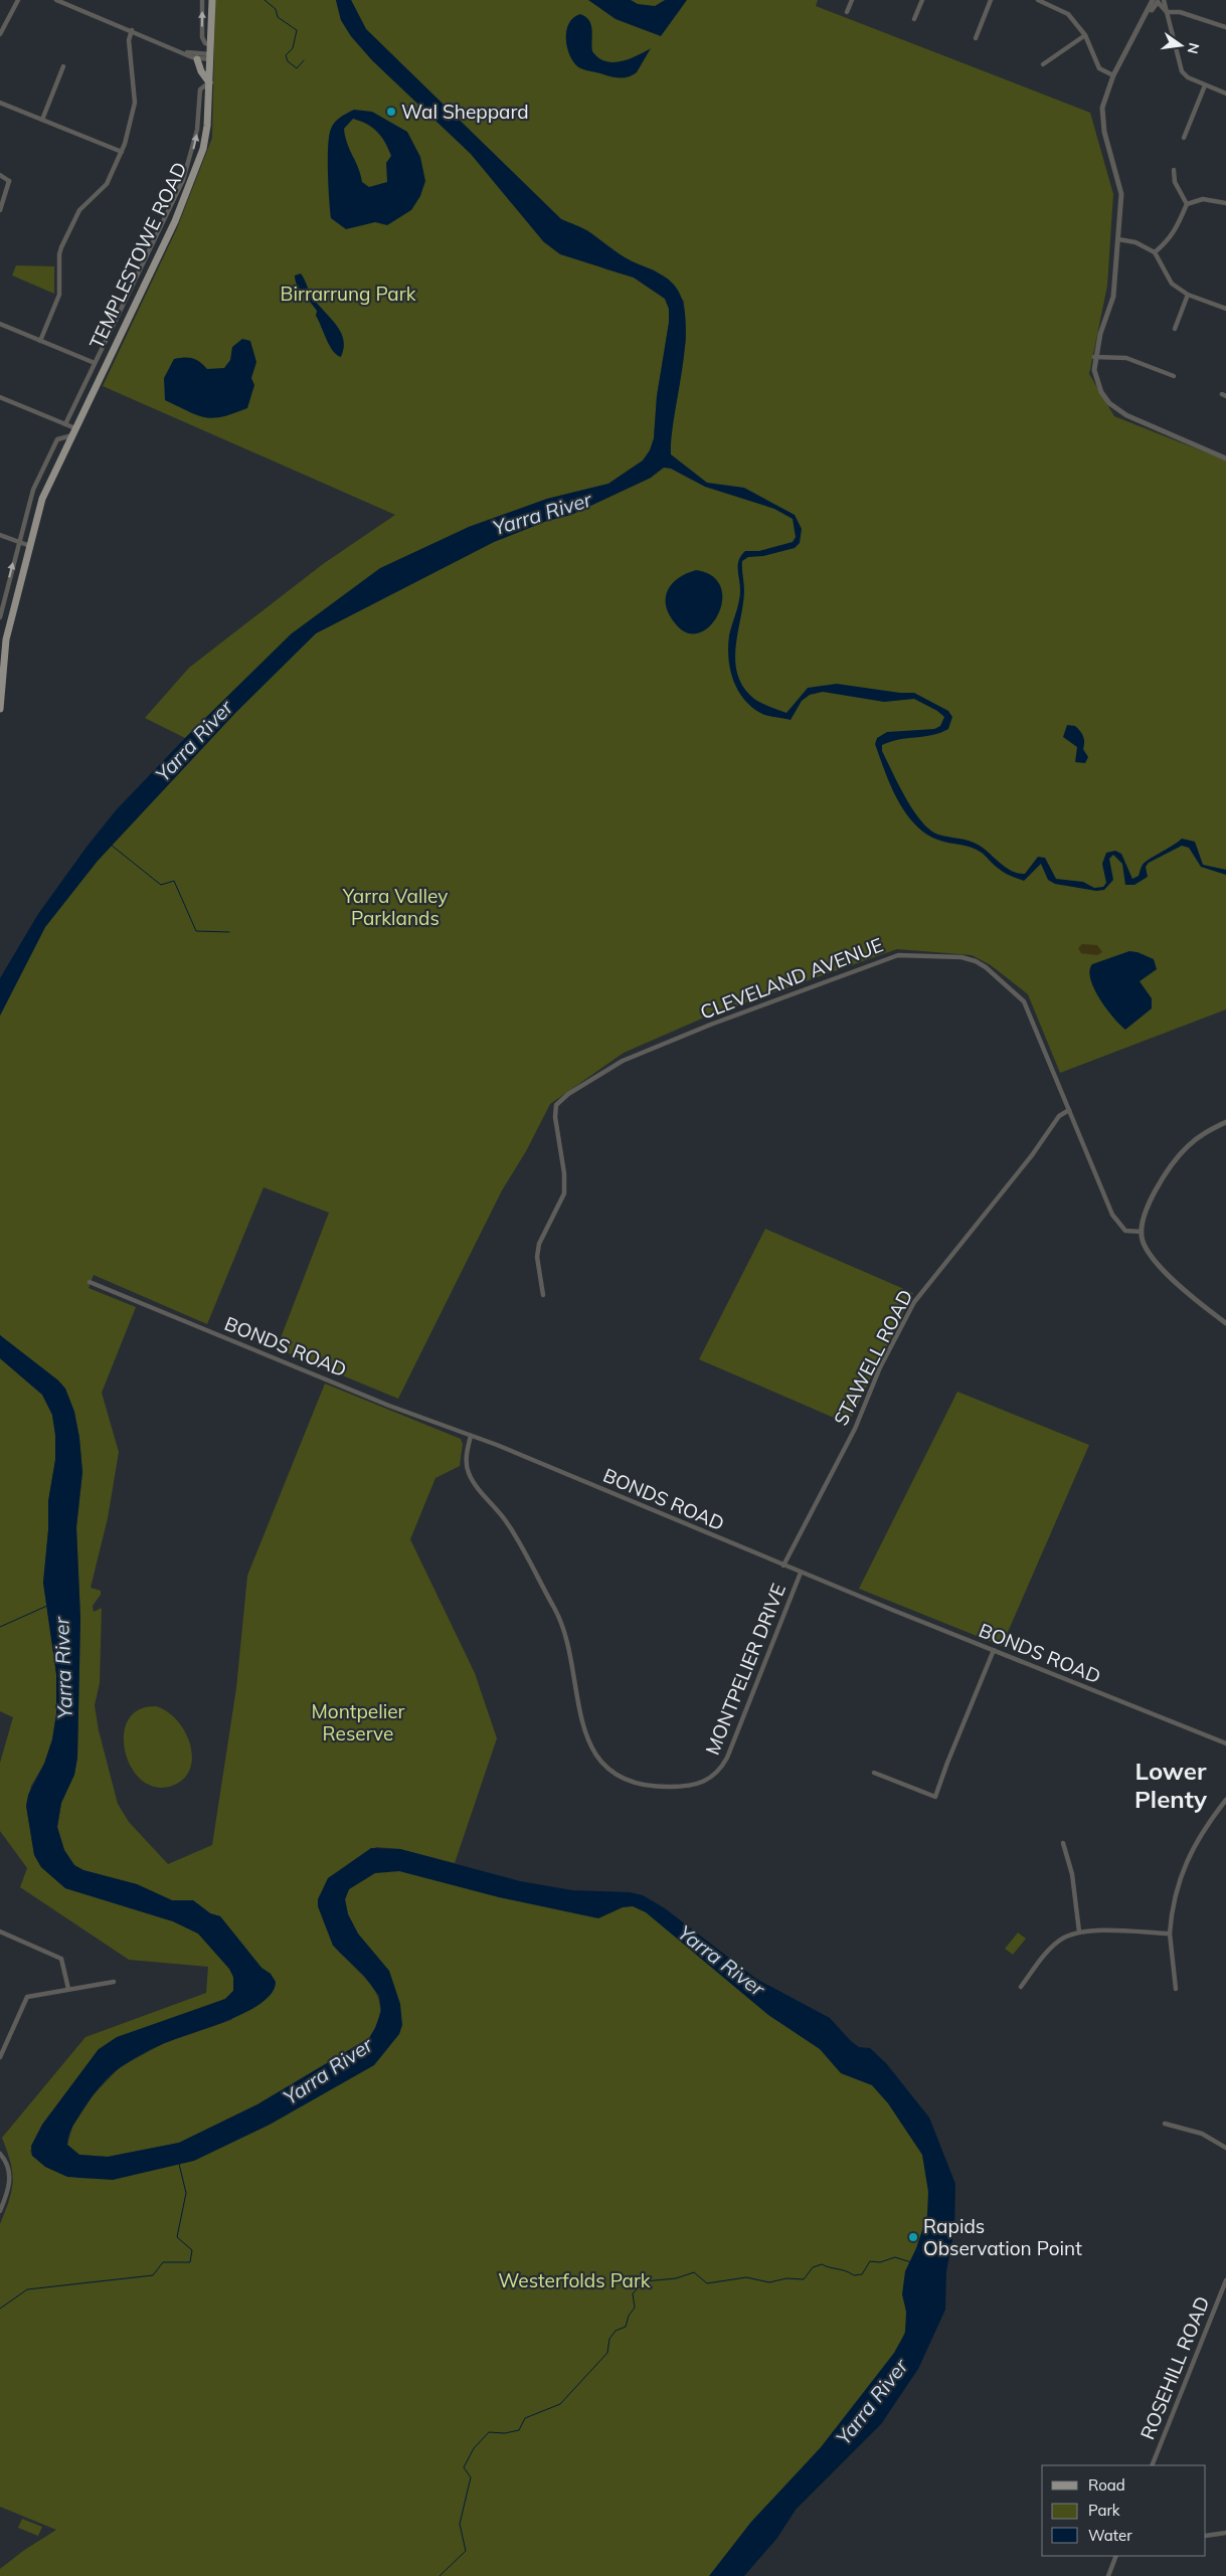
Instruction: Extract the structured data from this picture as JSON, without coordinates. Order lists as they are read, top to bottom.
{
  "streets": {
    "main road": ["TEMPLESTOWE ROAD"],
    "street": [
      "CLEVELAND AVENUE",
      "BONDS ROAD",
      "STAWELL ROAD",
      "MONTPELIER DRIVE",
      "ROSEHILL ROAD"
    ]
  },
  "crossings": [
    ["CLEVELAND AVENUE", "STAWELL ROAD"],
    ["BONDS ROAD", "STAWELL ROAD"],
    ["BONDS ROAD", "MONTPELIER DRIVE"]
  ],
  "districts": ["Lower Plenty"],
  "water": ["Yarra River"],
  "parks": [
    "Birrarrung Park",
    "Yarra Valley Parklands",
    "Montpelier Reserve",
    "Westerfolds Park"
  ],
  "places": ["Wal Sheppard", "Rapids Observation Point"],
  "legend": ["Road", "Park", "Water"],
  "north": "right"
}
